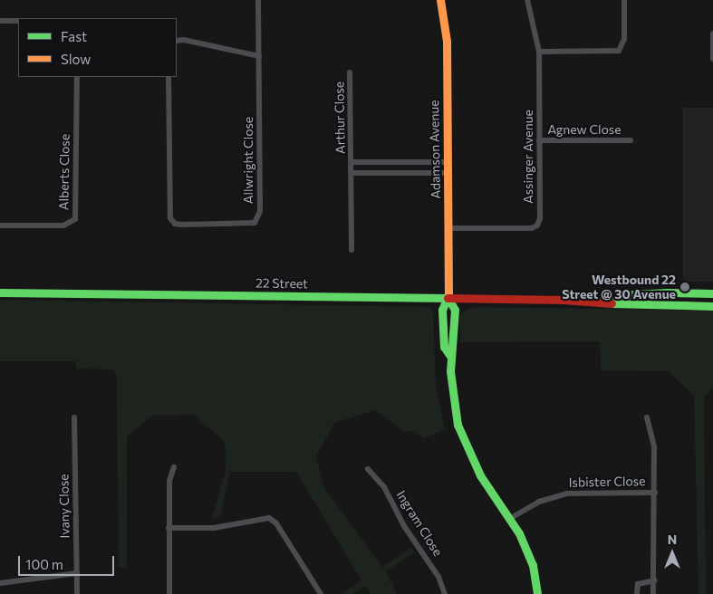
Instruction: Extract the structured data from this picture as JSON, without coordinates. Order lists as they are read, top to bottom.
{
  "streets": {
    "main road": ["Adamson Avenue", "22 Street"],
    "street": [
      "Arthur Close",
      "Agnew Close",
      "Assinger Avenue",
      "Allwright Close",
      "Alberts Close",
      "Isbister Close",
      "Ivany Close",
      "Ingram Close"
    ]
  },
  "crossings": [
    ["Arthur Close", "Adamson Avenue"],
    ["Agnew Close", "Assinger Avenue"],
    ["Adamson Avenue", "Assinger Avenue"],
    ["Adamson Avenue", "22 Street"]
  ],
  "places": ["Westbound 22 Street @ 30 Avenue"],
  "legend": ["Fast", "Slow"],
  "scale_bar": "100 m",
  "north": "top"
}
